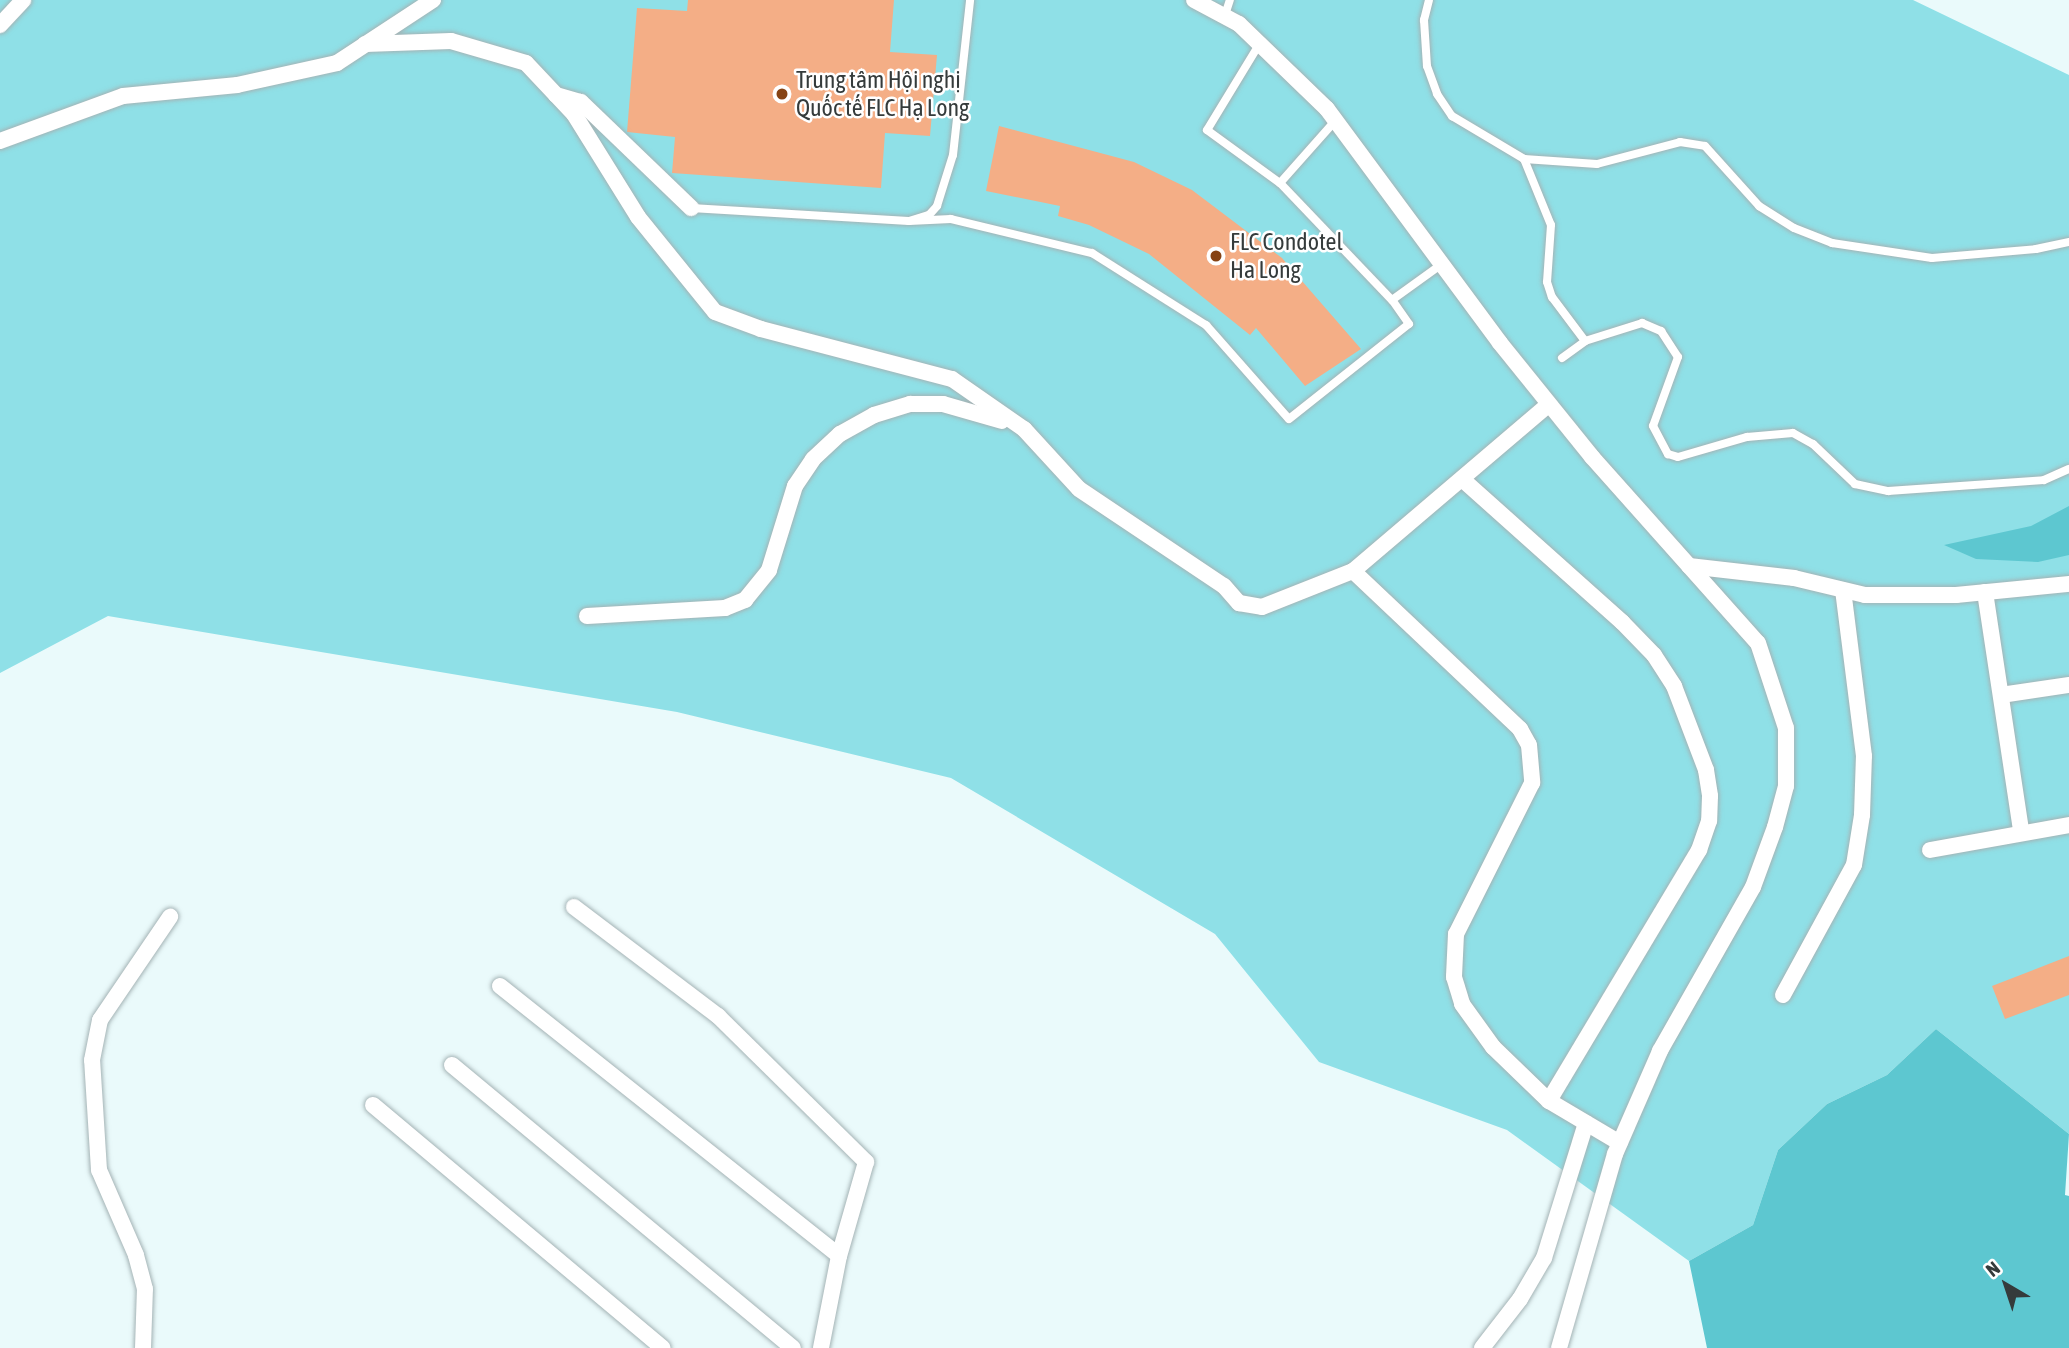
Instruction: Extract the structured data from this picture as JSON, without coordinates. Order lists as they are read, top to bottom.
{
  "places": ["Trung tâm Hội nghị Quốc tế FLC Hạ Long", "FLC Condotel Ha Long"],
  "north": "top left"
}
